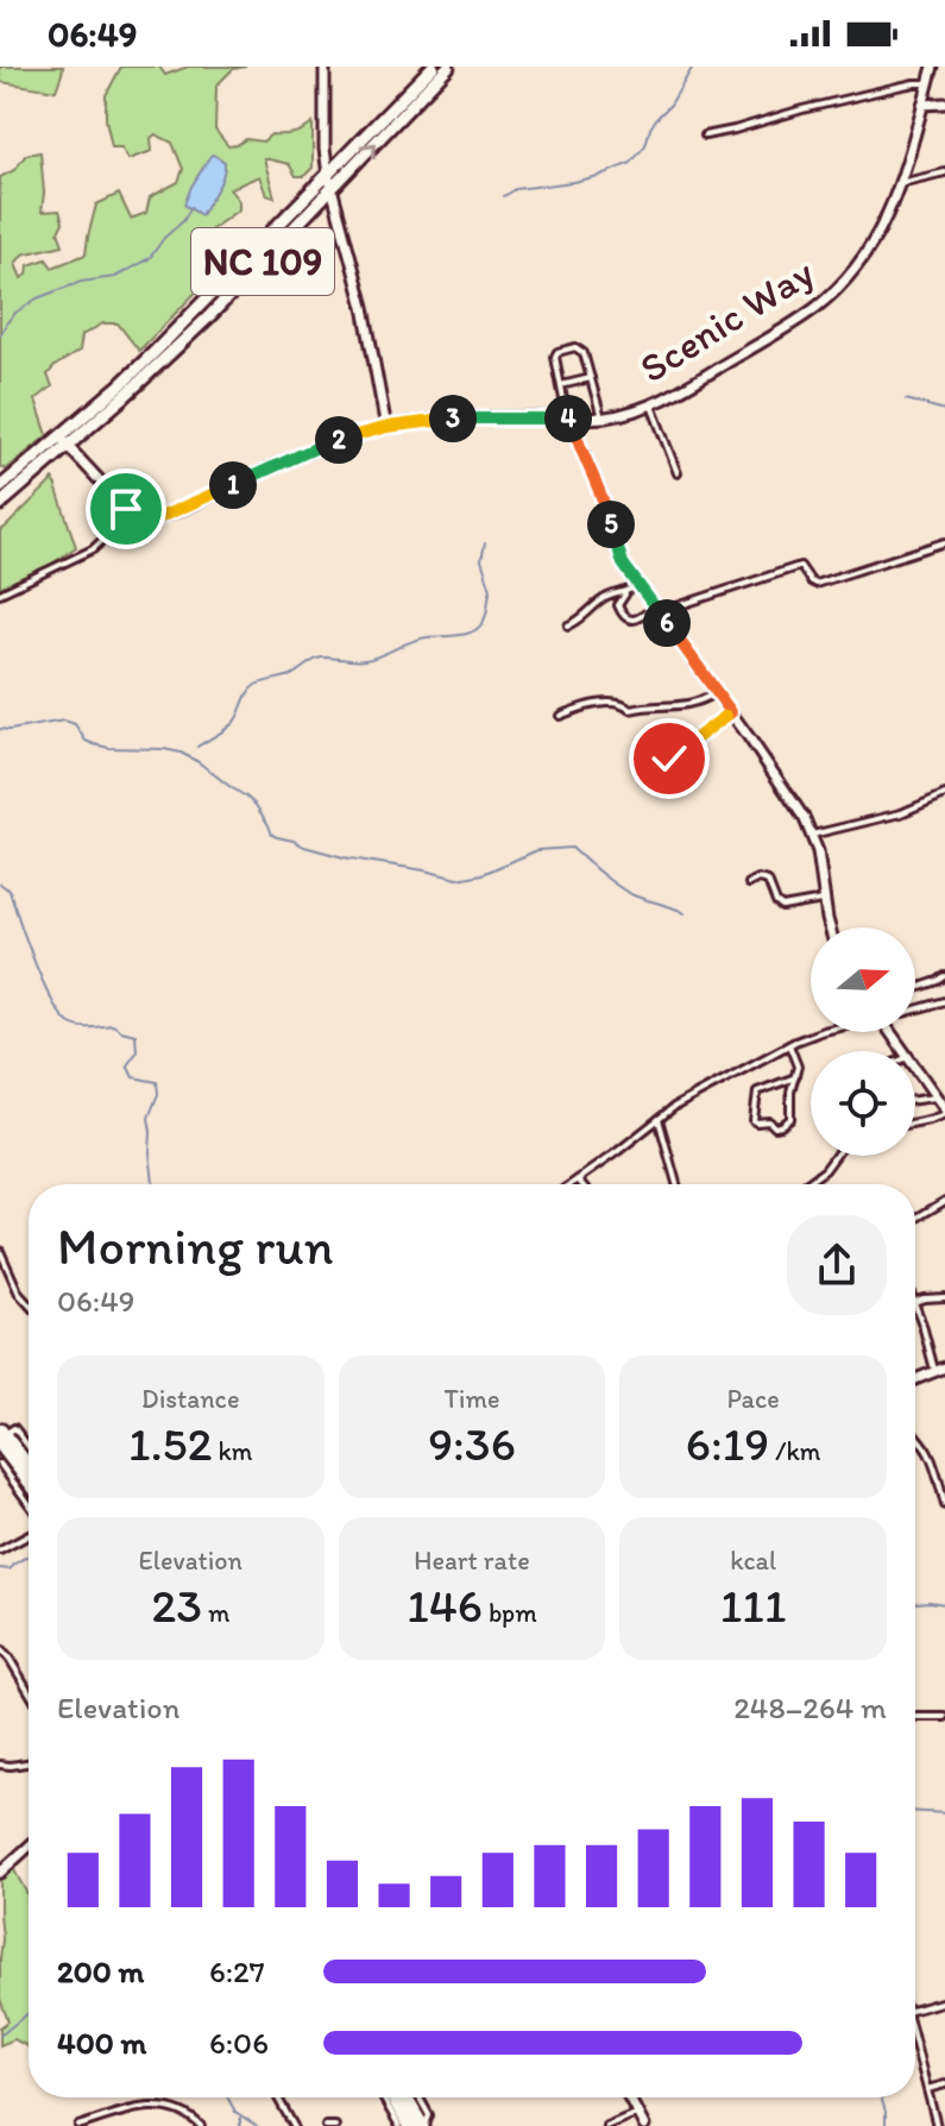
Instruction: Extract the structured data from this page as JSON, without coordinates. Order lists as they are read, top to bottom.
{
  "streets": {
    "main road": ["NC 109"],
    "street": ["Scenic Way"]
  },
  "north": "right",
  "page": {
    "status": "06:49",
    "pins": [
      "3",
      "4",
      "2",
      "1",
      "5",
      "6"
    ],
    "heading": ["Morning run", "06:49"],
    "stats": [
      ["Distance", "1.52 km"],
      ["Time", "9:36"],
      ["Pace", "6:19 /km"],
      ["Elevation", "23 m"],
      ["Heart rate", "146 bpm"],
      ["kcal", "111"]
    ],
    "chart": ["Elevation", "248–264 m"],
    "list": [
      {
        "name": "200 m",
        "note": "6:27"
      },
      {
        "name": "400 m",
        "note": "6:06"
      }
    ]
  }
}
